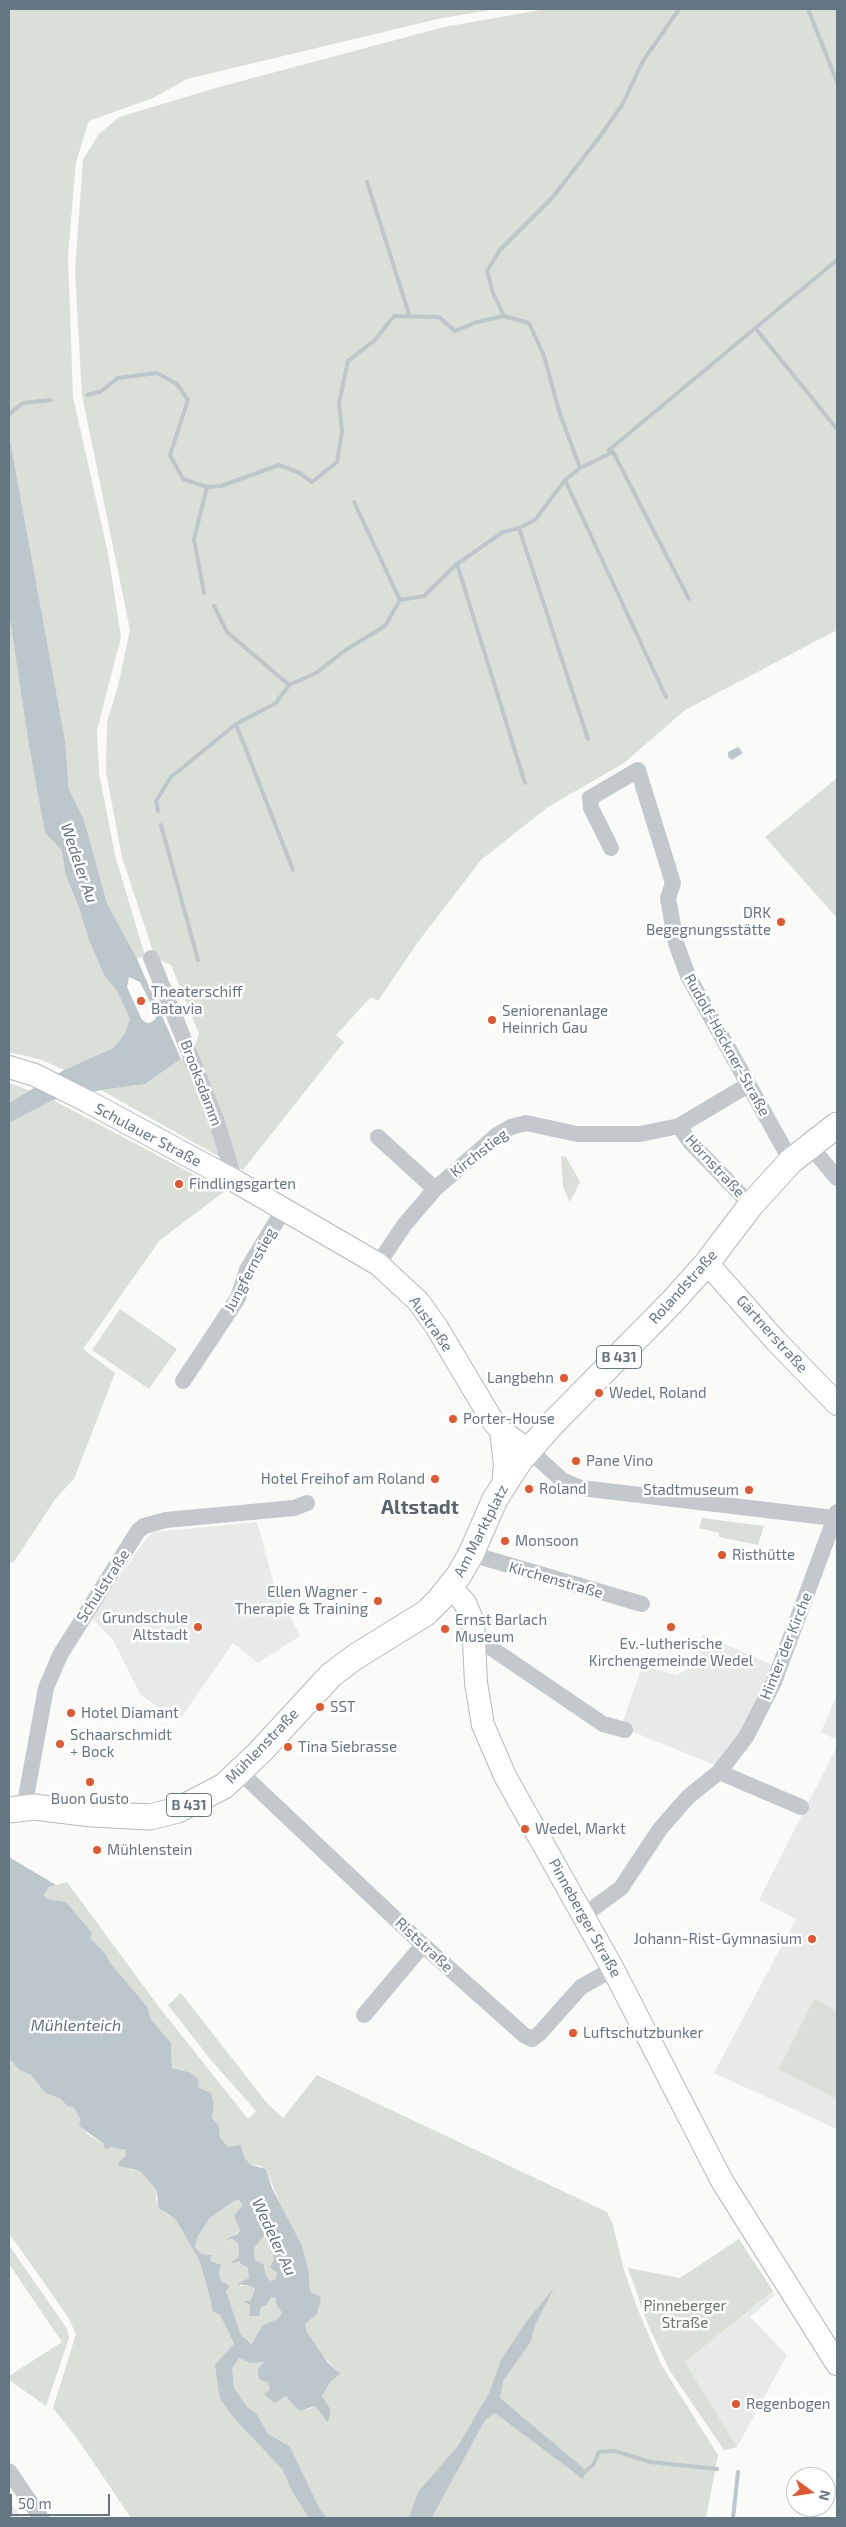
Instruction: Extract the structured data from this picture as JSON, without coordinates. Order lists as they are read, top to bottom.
{
  "streets": {
    "main road": [
      "Rolandstraße",
      "B 431",
      "Am Marktplatz",
      "Mühlenstraße"
    ],
    "street": [
      "Rudolf-Höckner-Straße",
      "Brooksdamm",
      "Schulauer Straße",
      "Kirchstieg",
      "Hörnstraße",
      "Jungfernstieg",
      "Austraße",
      "Gärtnerstraße",
      "Kirchenstraße",
      "Schulstraße",
      "Hinter der Kirche",
      "Pinneberger Straße",
      "Riststraße"
    ]
  },
  "crossings": [
    ["Rudolf-Höckner-Straße", "Hörnstraße"],
    ["Rudolf-Höckner-Straße", "Rolandstraße"],
    ["Brooksdamm", "Schulauer Straße"],
    ["Schulauer Straße", "Jungfernstieg"],
    ["Schulauer Straße", "Austraße"],
    ["Kirchstieg", "Hörnstraße"],
    ["Kirchstieg", "Austraße"],
    ["Hörnstraße", "Rolandstraße"],
    ["Jungfernstieg", "Austraße"],
    ["Rolandstraße", "Austraße"],
    ["Rolandstraße", "Gärtnerstraße"],
    ["Rolandstraße", "Am Marktplatz"],
    ["Austraße", "Am Marktplatz"],
    ["Am Marktplatz", "Kirchenstraße"],
    ["Am Marktplatz", "Mühlenstraße"],
    ["Am Marktplatz", "Pinneberger Straße"],
    ["Schulstraße", "Mühlenstraße"],
    ["Hinter der Kirche", "Pinneberger Straße"],
    ["Mühlenstraße", "Pinneberger Straße"],
    ["Mühlenstraße", "Riststraße"],
    ["Pinneberger Straße", "Riststraße"]
  ],
  "districts": ["Altstadt"],
  "water": ["Wedeler Au", "Mühlenteich"],
  "parks": ["Pinneberger Straße"],
  "places": [
    "DRK Begegnungsstätte",
    "Theaterschiff Batavia",
    "Seniorenanlage Heinrich Gau",
    "Findlingsgarten",
    "Langbehn",
    "Wedel, Roland",
    "Porter-House",
    "Pane Vino",
    "Hotel Freihof am Roland",
    "Roland",
    "Stadtmuseum",
    "Monsoon",
    "Risthütte",
    "Ellen Wagner - Therapie & Training",
    "Grundschule Altstadt",
    "Ev.-lutherische Kirchengemeinde Wedel",
    "Ernst Barlach Museum",
    "SST",
    "Hotel Diamant",
    "Schaarschmidt + Bock",
    "Tina Siebrasse",
    "Buon Gusto",
    "Wedel, Markt",
    "Mühlenstein",
    "Johann-Rist-Gymnasium",
    "Luftschutzbunker",
    "Regenbogen"
  ],
  "scale_bar": "50 m",
  "north": "right"
}
